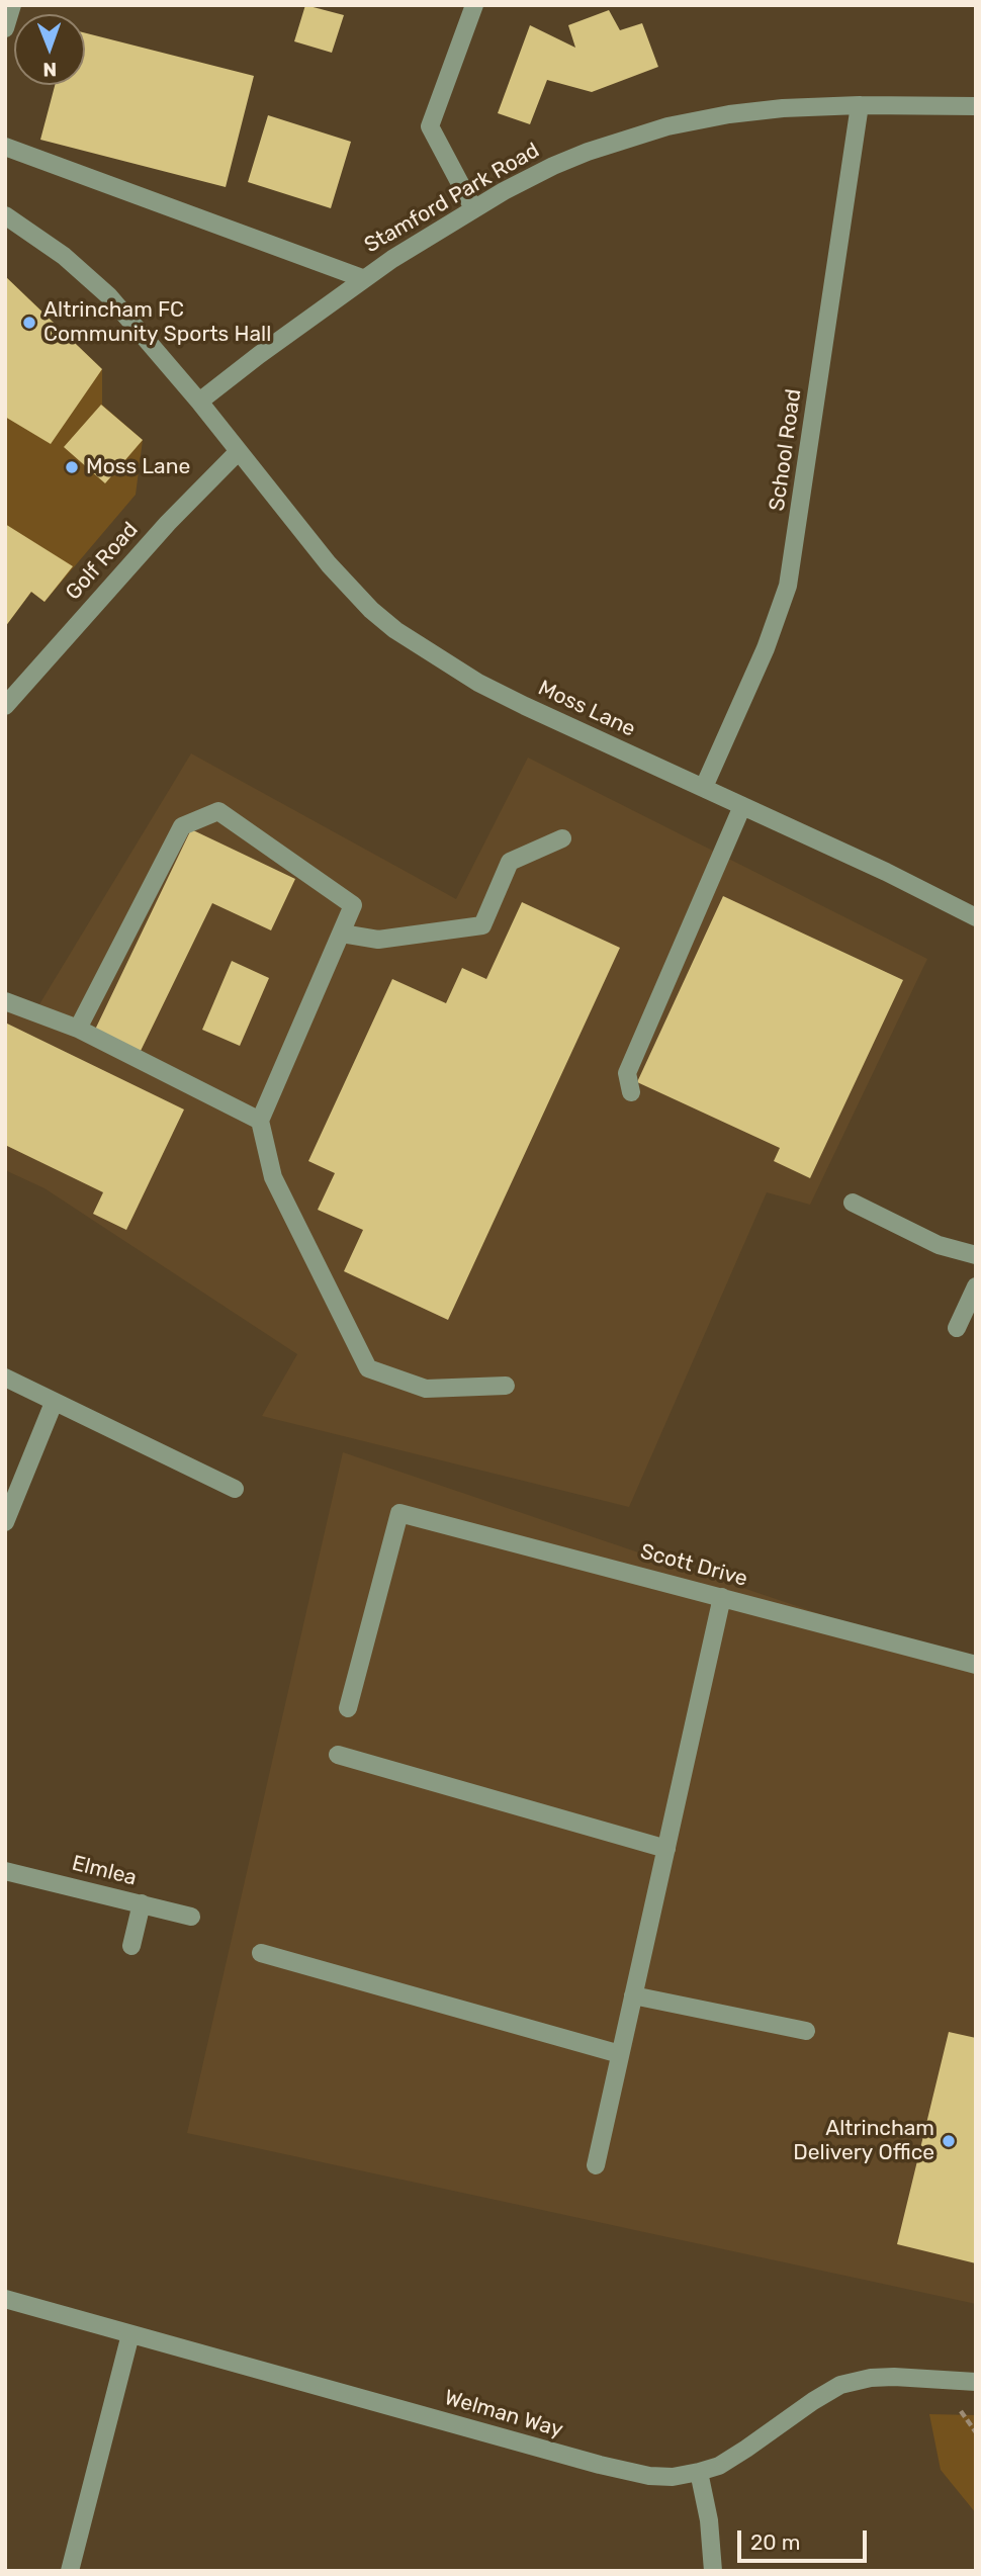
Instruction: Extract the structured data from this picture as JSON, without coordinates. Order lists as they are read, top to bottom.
{
  "streets": {
    "street": [
      "Stamford Park Road",
      "School Road",
      "Golf Road",
      "Moss Lane",
      "Scott Drive",
      "Elmlea",
      "Welman Way"
    ]
  },
  "crossings": [
    ["Stamford Park Road", "School Road"],
    ["Stamford Park Road", "Moss Lane"],
    ["School Road", "Moss Lane"],
    ["Golf Road", "Moss Lane"]
  ],
  "places": ["Altrincham FC Community Sports Hall", "Moss Lane", "Altrincham Delivery Office"],
  "scale_bar": "20 m",
  "north": "bottom"
}
